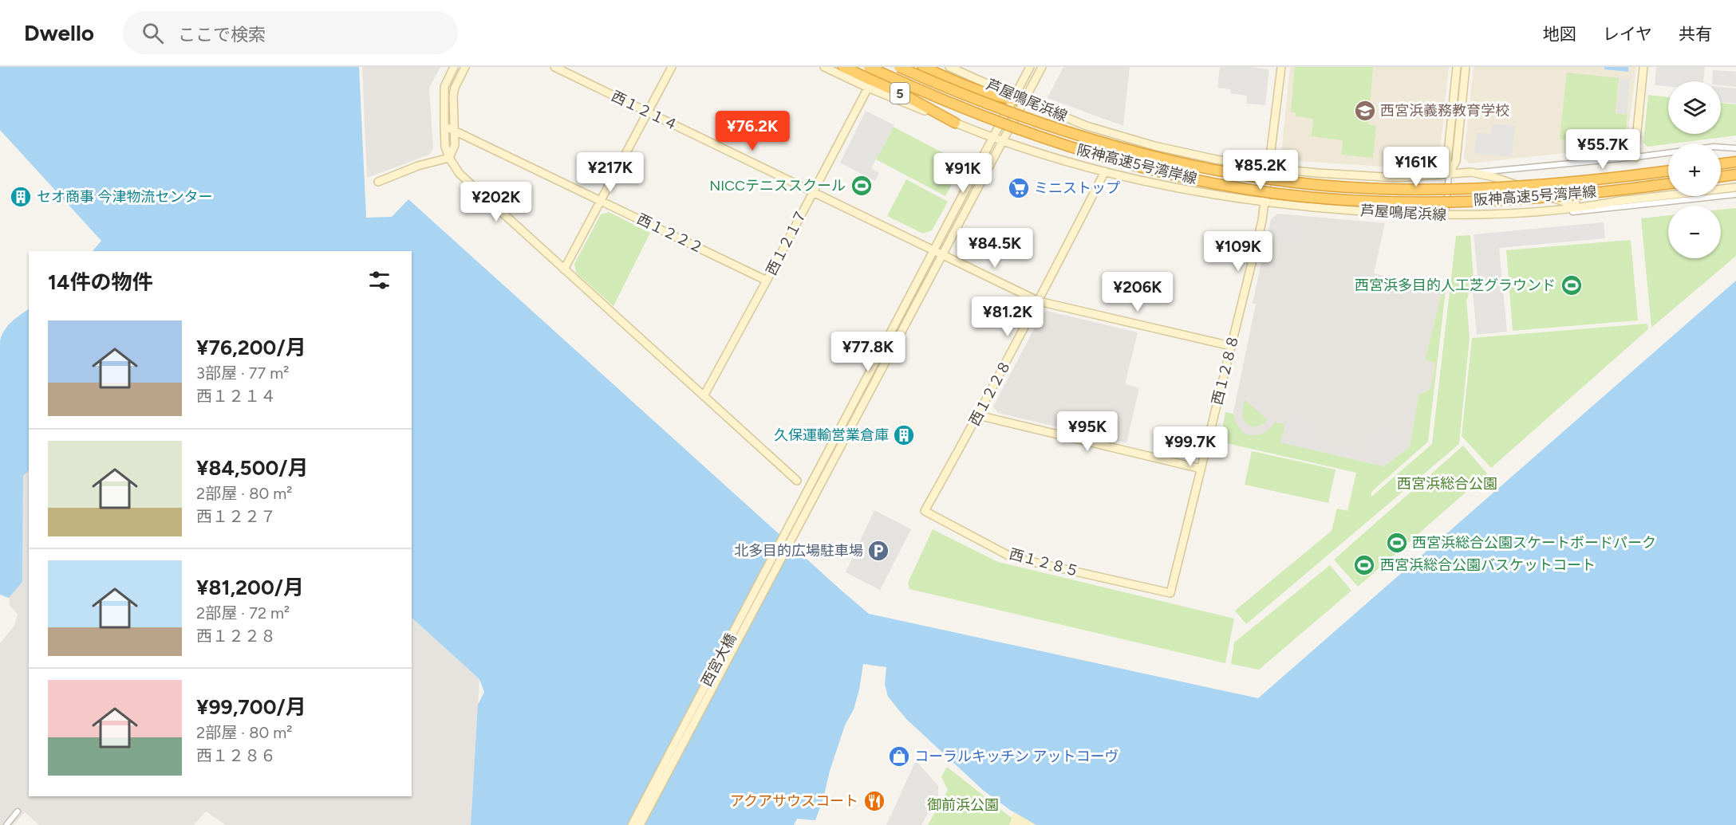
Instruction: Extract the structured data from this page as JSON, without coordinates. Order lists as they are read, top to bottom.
{
  "streets": {
    "highway": ["5", "阪神高速5号湾岸線"],
    "street": [
      "芦屋鳴尾浜線",
      "西１２１４",
      "西１２２２",
      "西１２１７",
      "西１２８８",
      "西１２２８",
      "西１２８５",
      "西宮大橋"
    ]
  },
  "crossings": [
    ["5", "芦屋鳴尾浜線"],
    ["芦屋鳴尾浜線", "西１２１７"],
    ["芦屋鳴尾浜線", "西１２８８"],
    ["芦屋鳴尾浜線", "西１２２８"],
    ["西１２１４", "西１２１７"],
    ["西１２１４", "西１２８８"],
    ["西１２１４", "西１２２８"],
    ["西１２２２", "西１２１７"],
    ["西１２８８", "西１２８５"],
    ["西１２２８", "西１２８５"]
  ],
  "parks": ["西宮浜総合公園", "御前浜公園"],
  "places": {
    "school or university": ["西宮浜義務教育学校"],
    "sports": [
      "NICCテニススクール",
      "西宮浜多目的人工芝グラウンド",
      "西宮浜総合公園スケートボードパーク",
      "西宮浜総合公園バスケットコート"
    ],
    "supermarket": ["ミニストップ"],
    "building": ["セオ商事 今津物流センター", "久保運輸営業倉庫"],
    "parking": ["北多目的広場駐車場"],
    "shop": ["コーラルキッチン アットコーヴ"],
    "restaurant": ["アクアサウスコート"]
  },
  "page": {
    "header": "Dwello",
    "search": "ここで検索",
    "nav": ["地図", "レイヤ", "共有"],
    "map_buttons": ["+", "−"],
    "price": [
      "¥76.2K",
      "¥55.7K",
      "¥161K",
      "¥85.2K",
      "¥217K",
      "¥91K",
      "¥202K",
      "¥84.5K",
      "¥109K",
      "¥206K",
      "¥81.2K",
      "¥77.8K",
      "¥95K",
      "¥99.7K"
    ],
    "heading": "14件の物件",
    "list": [
      {
        "name": "¥76,200/月",
        "note": "3部屋 · 77 m² · 西１２１４"
      },
      {
        "name": "¥84,500/月",
        "note": "2部屋 · 80 m² · 西１２２７"
      },
      {
        "name": "¥81,200/月",
        "note": "2部屋 · 72 m² · 西１２２８"
      },
      {
        "name": "¥99,700/月",
        "note": "2部屋 · 80 m² · 西１２８６"
      }
    ]
  }
}
